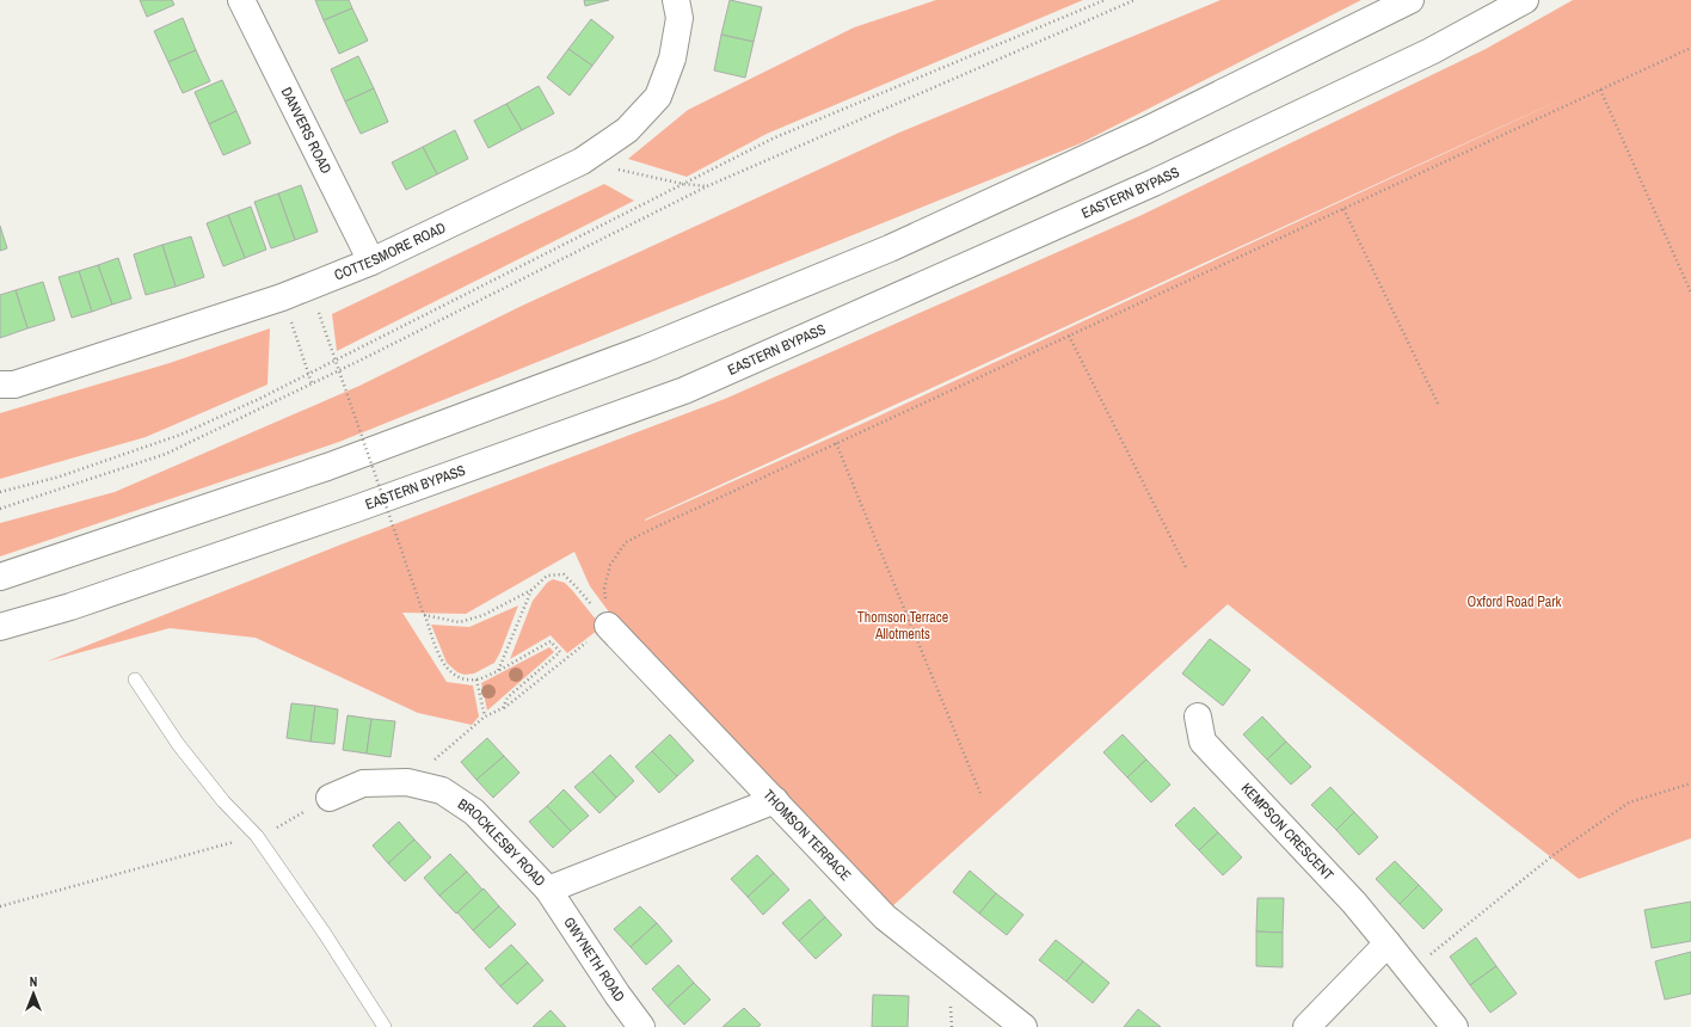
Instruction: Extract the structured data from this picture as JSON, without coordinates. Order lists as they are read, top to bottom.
{
  "streets": {
    "main road": [
      "DANVERS ROAD",
      "EASTERN BYPASS",
      "COTTESMORE ROAD",
      "KEMPSON CRESCENT",
      "THOMSON TERRACE",
      "BROCKLESBY ROAD",
      "GWYNETH ROAD"
    ]
  },
  "crossings": [
    ["DANVERS ROAD", "COTTESMORE ROAD"],
    ["THOMSON TERRACE", "BROCKLESBY ROAD"],
    ["BROCKLESBY ROAD", "GWYNETH ROAD"]
  ],
  "parks": ["Oxford Road Park", "Thomson Terrace Allotments"],
  "north": "top"
}
